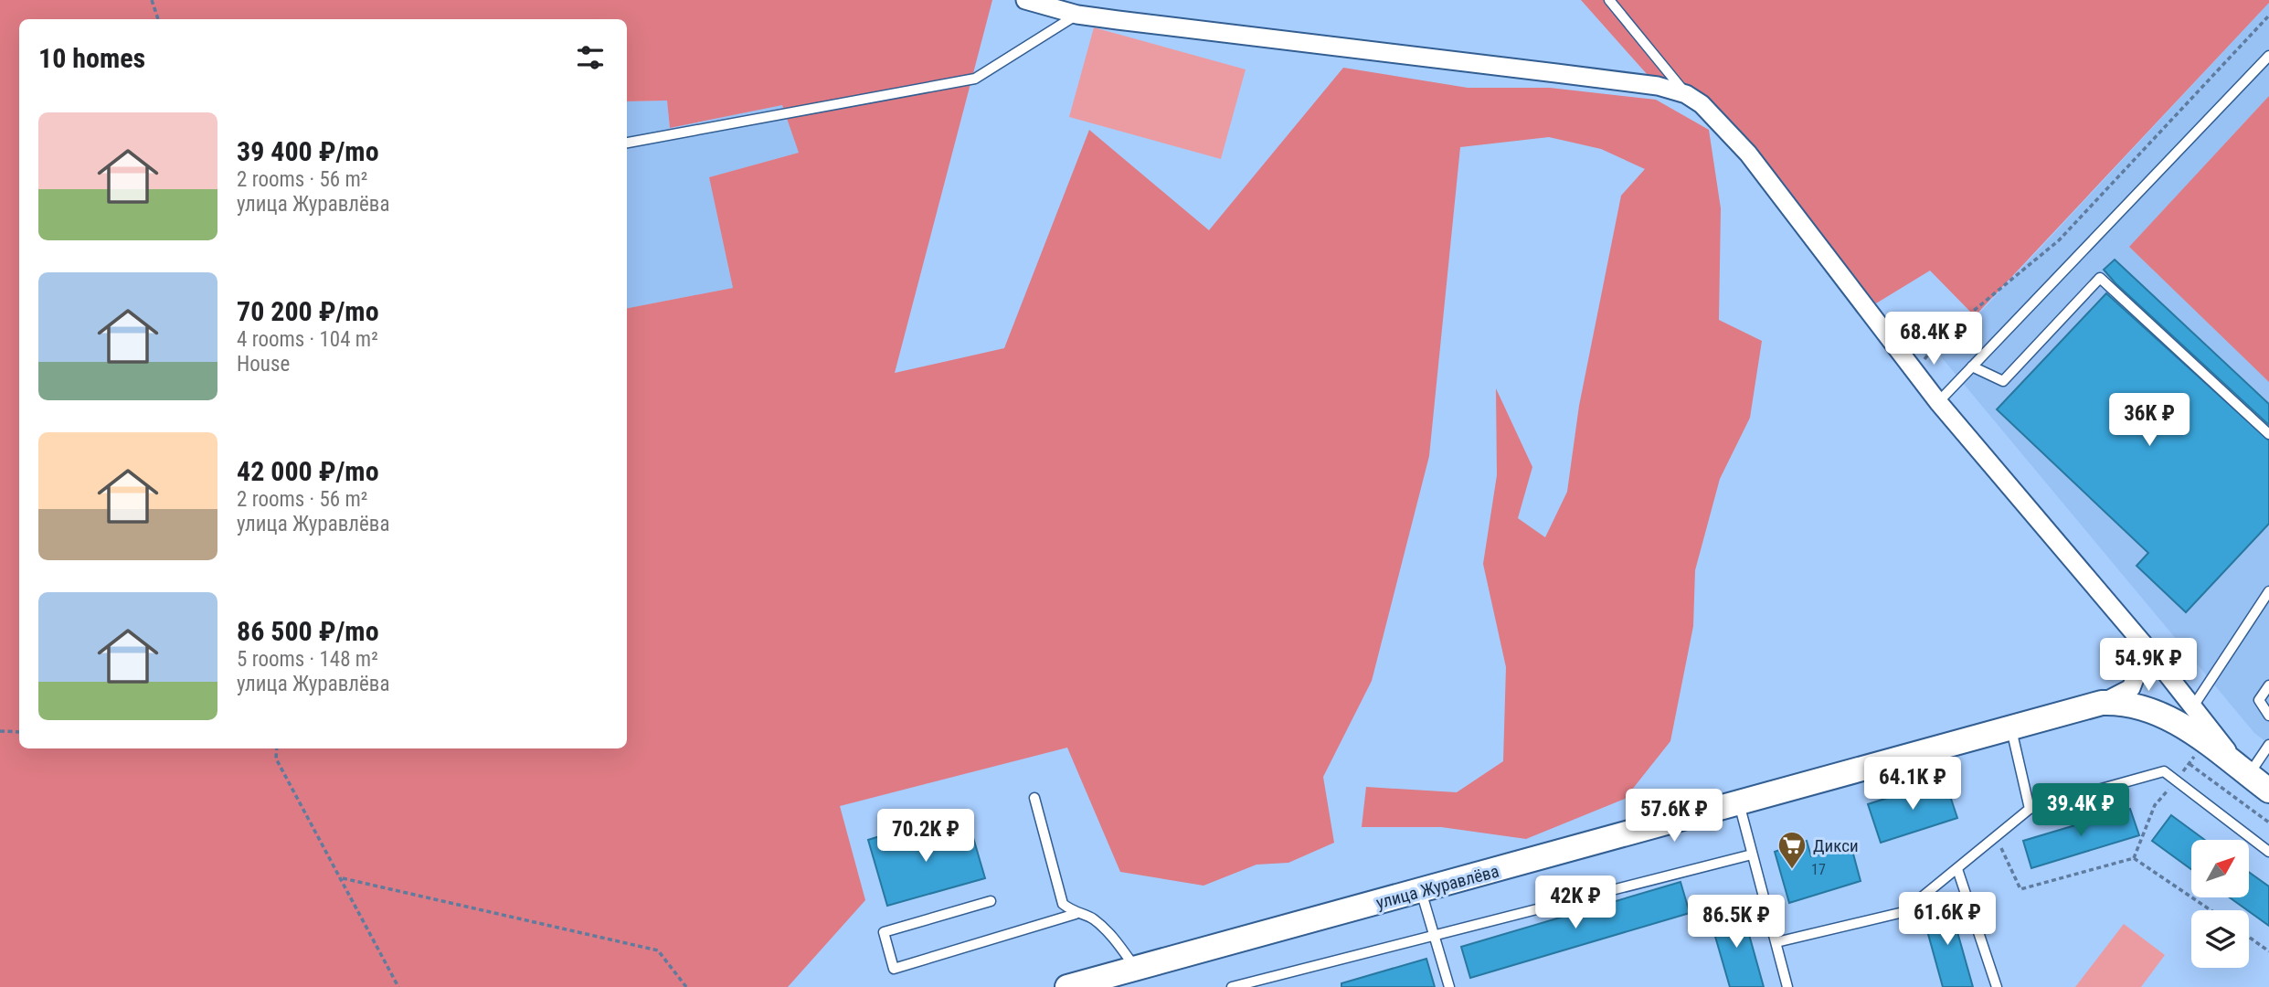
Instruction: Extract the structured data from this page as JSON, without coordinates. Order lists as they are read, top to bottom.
{
  "streets": {
    "street": ["улица Журавлёва"]
  },
  "places": {
    "supermarket": ["Дикси"]
  },
  "house_numbers": ["17"],
  "north": "top right",
  "page": {
    "heading": "10 homes",
    "list": [
      {
        "name": "39 400 ₽/mo",
        "note": "2 rooms · 56 m² · улица Журавлёва"
      },
      {
        "name": "70 200 ₽/mo",
        "note": "4 rooms · 104 m² · House"
      },
      {
        "name": "42 000 ₽/mo",
        "note": "2 rooms · 56 m² · улица Журавлёва"
      },
      {
        "name": "86 500 ₽/mo",
        "note": "5 rooms · 148 m² · улица Журавлёва"
      }
    ],
    "price": [
      "68.4K ₽",
      "36K ₽",
      "54.9K ₽",
      "64.1K ₽",
      "39.4K ₽",
      "57.6K ₽",
      "70.2K ₽",
      "42K ₽",
      "61.6K ₽",
      "86.5K ₽"
    ]
  }
}
